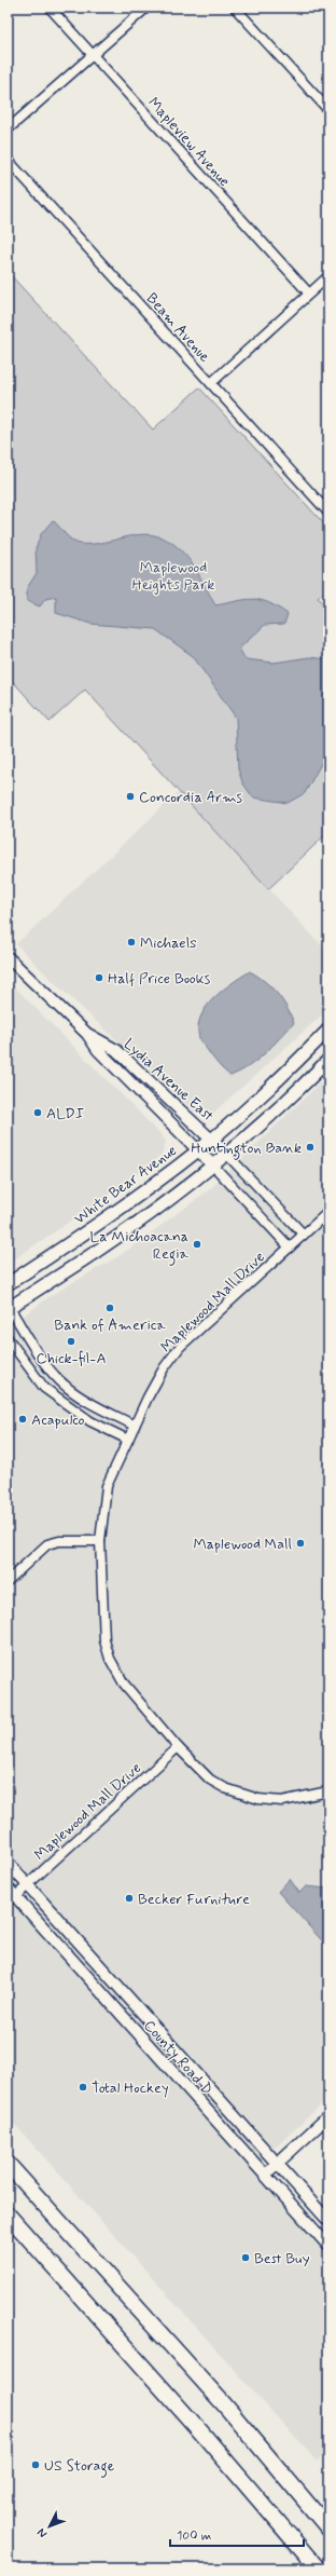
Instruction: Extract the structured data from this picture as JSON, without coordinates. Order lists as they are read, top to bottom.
{
  "streets": {
    "main road": ["White Bear Avenue"],
    "street": [
      "Mapleview Avenue",
      "Beam Avenue",
      "Lydia Avenue East",
      "Maplewood Mall Drive",
      "County Road D"
    ]
  },
  "crossings": [
    ["Lydia Avenue East", "White Bear Avenue"],
    ["Maplewood Mall Drive", "County Road D"]
  ],
  "parks": ["Maplewood Heights Park"],
  "places": [
    "Concordia Arms",
    "Michaels",
    "Half Price Books",
    "ALDI",
    "Huntington Bank",
    "La Michoacana Regia",
    "Bank of America",
    "Chick-fil-A",
    "Acapulco",
    "Maplewood Mall",
    "Becker Furniture",
    "Total Hockey",
    "Best Buy",
    "US Storage"
  ],
  "scale_bar": "100 m",
  "north": "bottom left"
}
